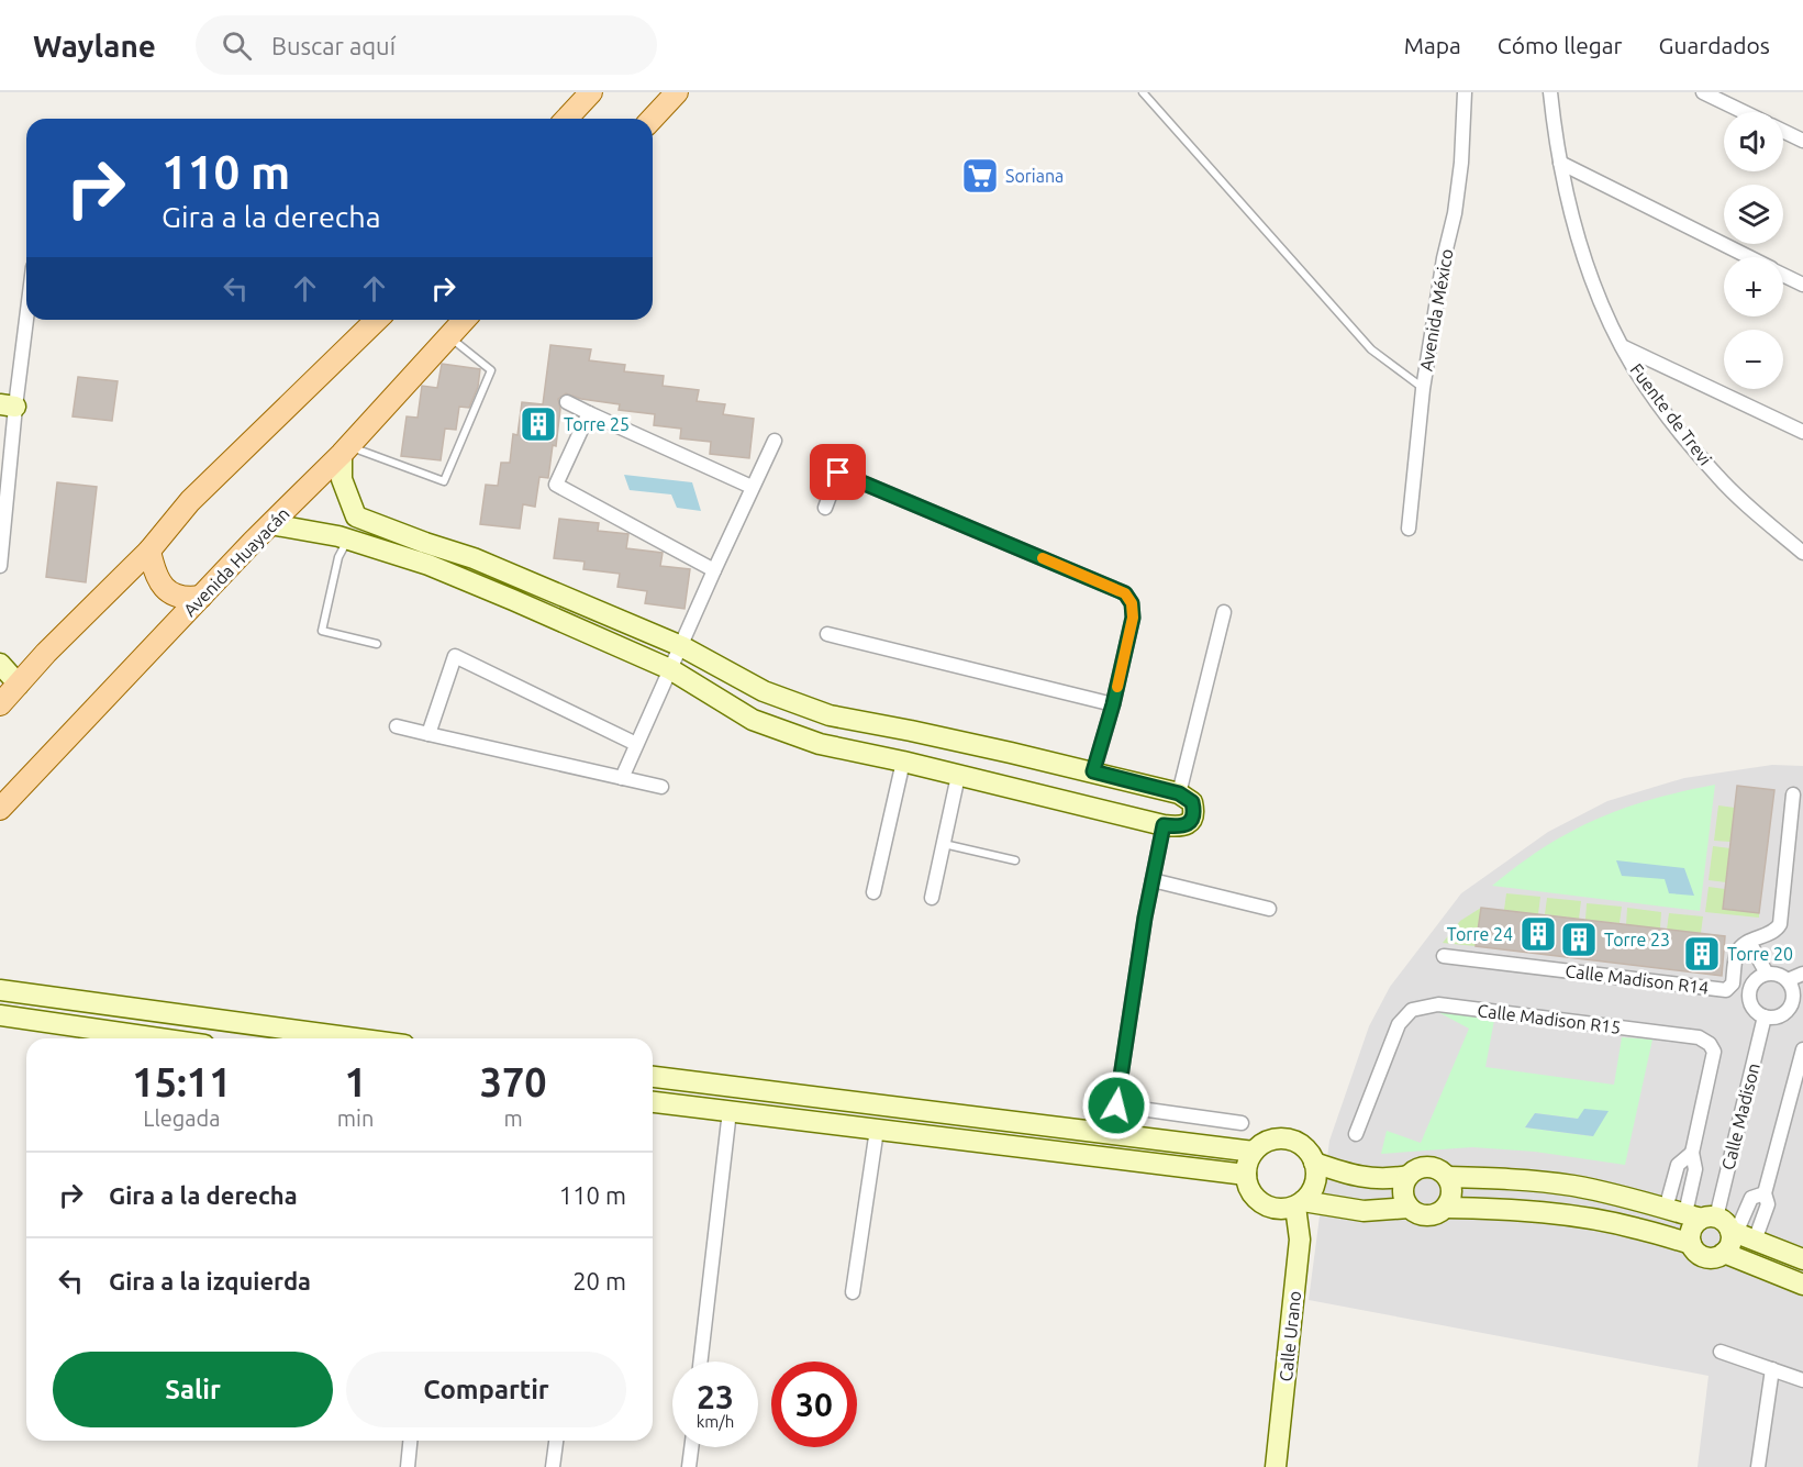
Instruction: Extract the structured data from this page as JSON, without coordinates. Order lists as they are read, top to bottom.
{
  "streets": {
    "main road": ["Avenida Huayacán"],
    "street": [
      "Avenida México",
      "Fuente de Trevi",
      "Calle Madison R14",
      "Calle Madison R15",
      "Calle Madison",
      "Calle Urano"
    ]
  },
  "crossings": [
    ["Calle Madison R15", "Calle Madison"]
  ],
  "places": {
    "supermarket": ["Soriana"],
    "building": [
      "Torre 25",
      "Torre 24",
      "Torre 23",
      "Torre 20"
    ]
  },
  "page": {
    "header": "Waylane",
    "search": "Buscar aquí",
    "nav": ["Mapa", "Cómo llegar", "Guardados"],
    "map_buttons": ["+", "−"],
    "turn": ["110 m", "Gira a la derecha"],
    "eta": [
      "15:11",
      "Llegada",
      "1",
      "min",
      "370",
      "m"
    ],
    "list": [
      {
        "name": "Gira a la derecha",
        "value": "110 m"
      },
      {
        "name": "Gira a la izquierda",
        "value": "20 m"
      }
    ],
    "buttons": ["Salir", "Compartir"],
    "speed": "23 km/h",
    "limit": "30"
  }
}
